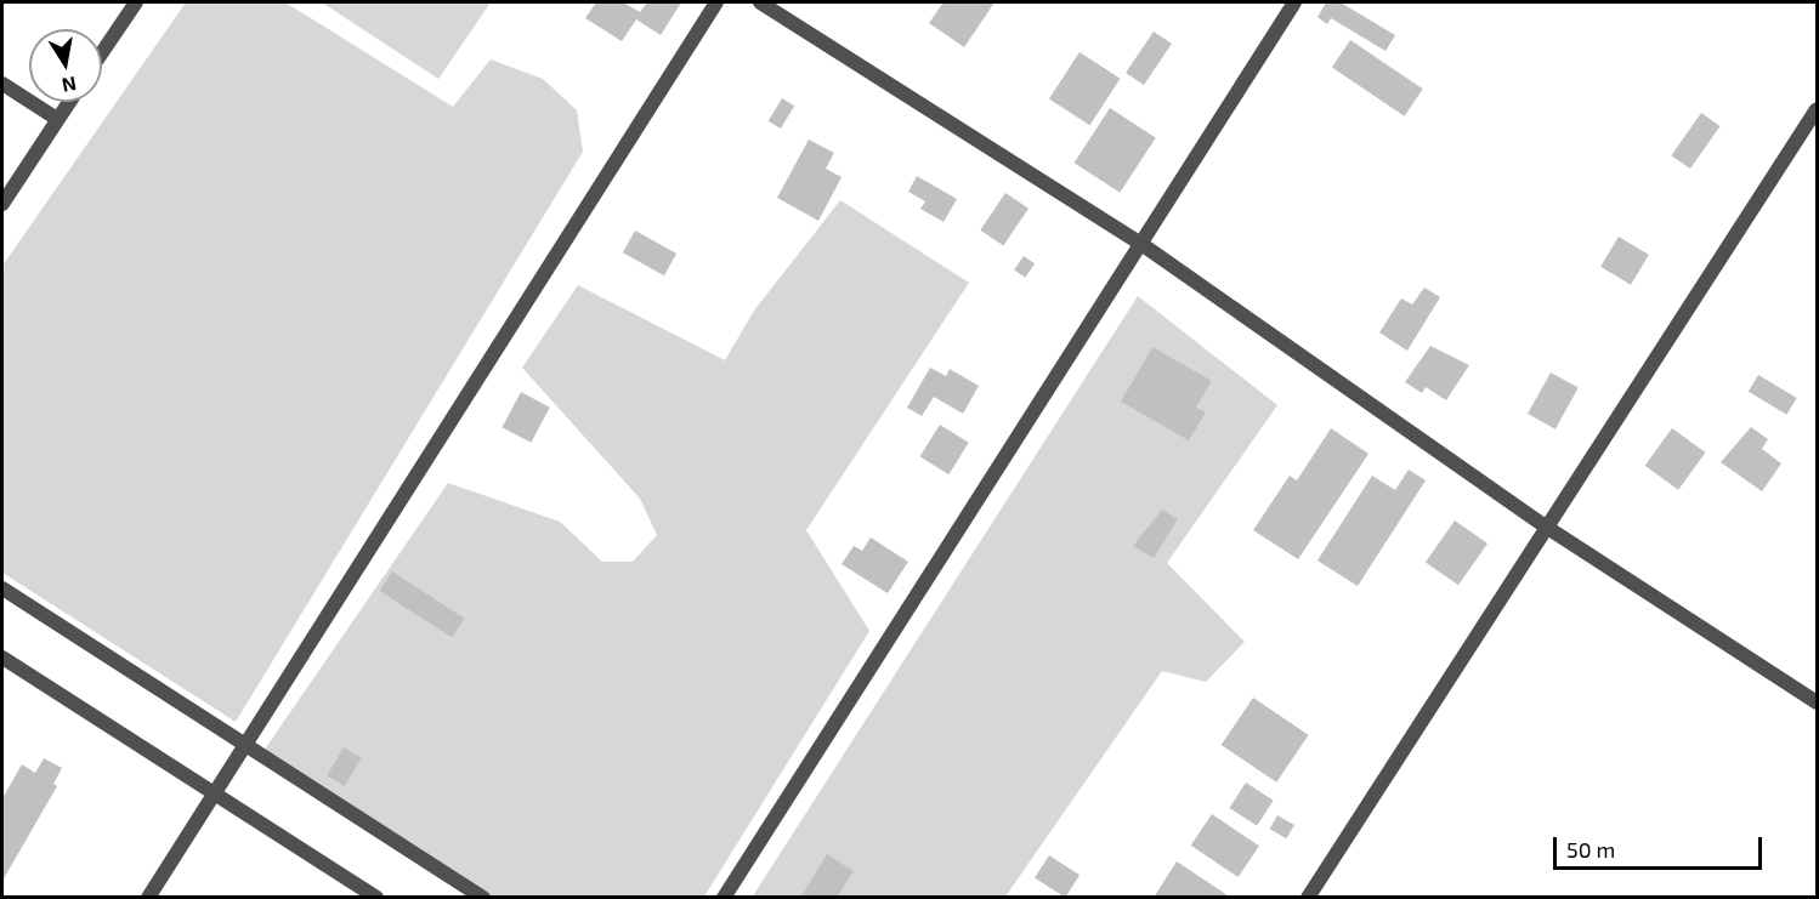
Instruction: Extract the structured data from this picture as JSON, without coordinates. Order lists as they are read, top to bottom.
{
  "scale_bar": "50 m",
  "north": "bottom"
}
